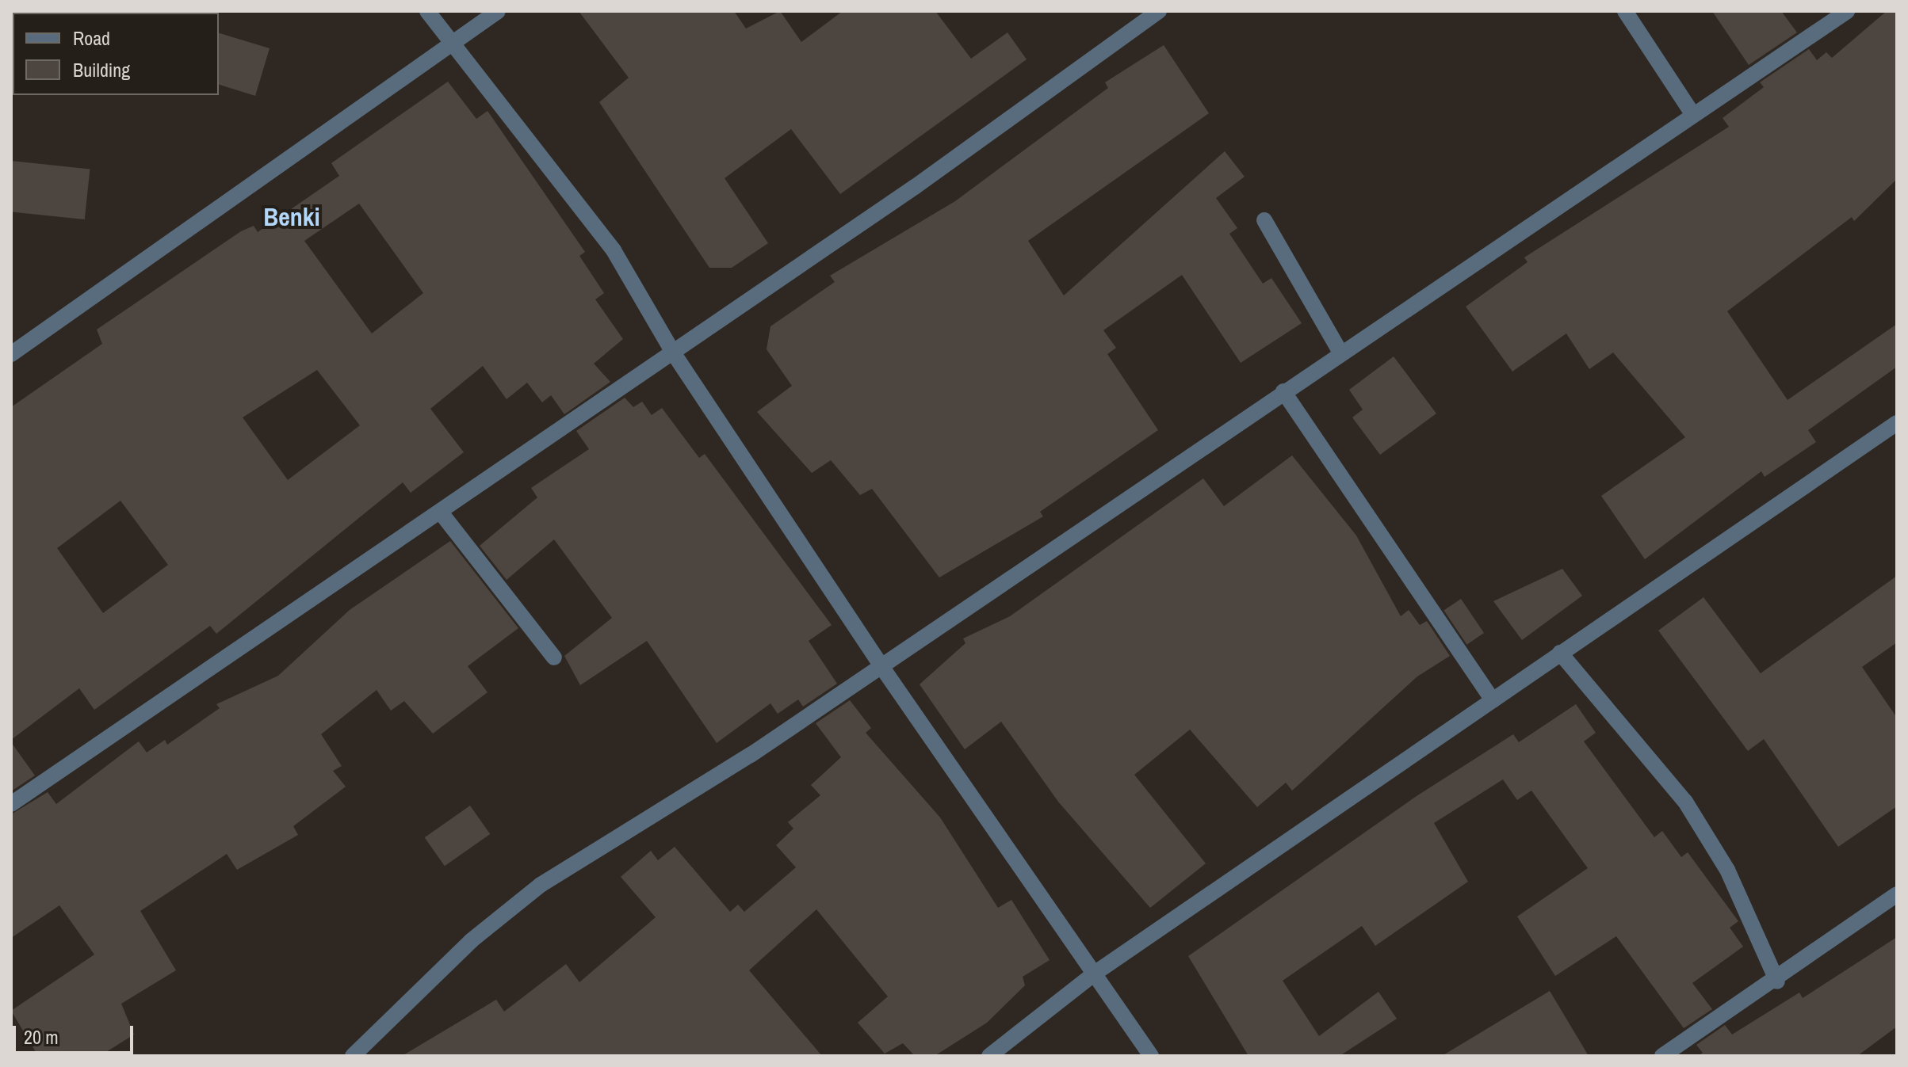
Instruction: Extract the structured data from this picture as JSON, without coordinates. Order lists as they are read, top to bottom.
{
  "districts": ["Benki"],
  "legend": ["Road", "Building"],
  "scale_bar": "20 m"
}
